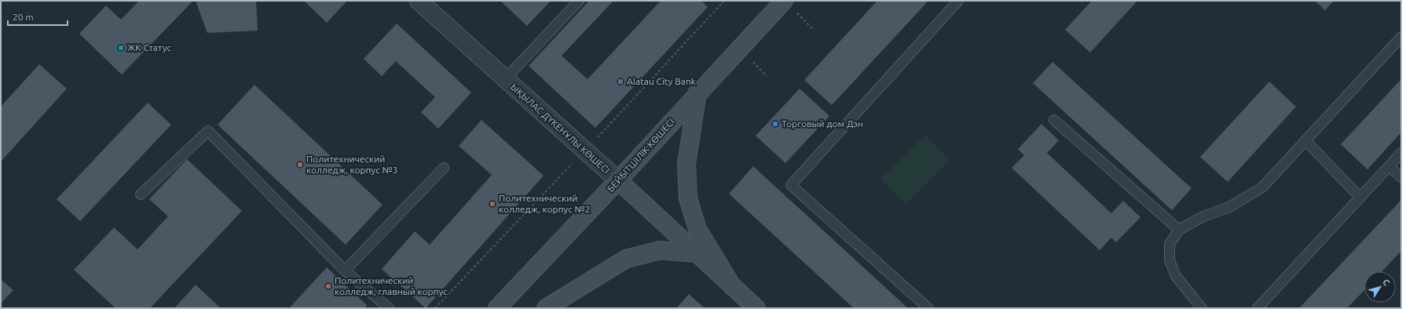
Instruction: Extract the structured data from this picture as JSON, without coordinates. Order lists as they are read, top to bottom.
{
  "streets": {
    "main road": ["ЫҚЫЛАС ДҮКЕНҰЛЫ КӨШЕСІ", "БЕЙБІТШІЛІК КӨШЕСІ"]
  },
  "crossings": [
    ["ЫҚЫЛАС ДҮКЕНҰЛЫ КӨШЕСІ", "БЕЙБІТШІЛІК КӨШЕСІ"]
  ],
  "places": [
    "ЖК Статус",
    "Alatau City Bank",
    "Торговый дом Дэн",
    "Политехнический колледж, корпус №3",
    "Политехнический колледж, корпус №2",
    "Политехнический колледж, главный корпус"
  ],
  "scale_bar": "20 m",
  "north": "top right"
}
